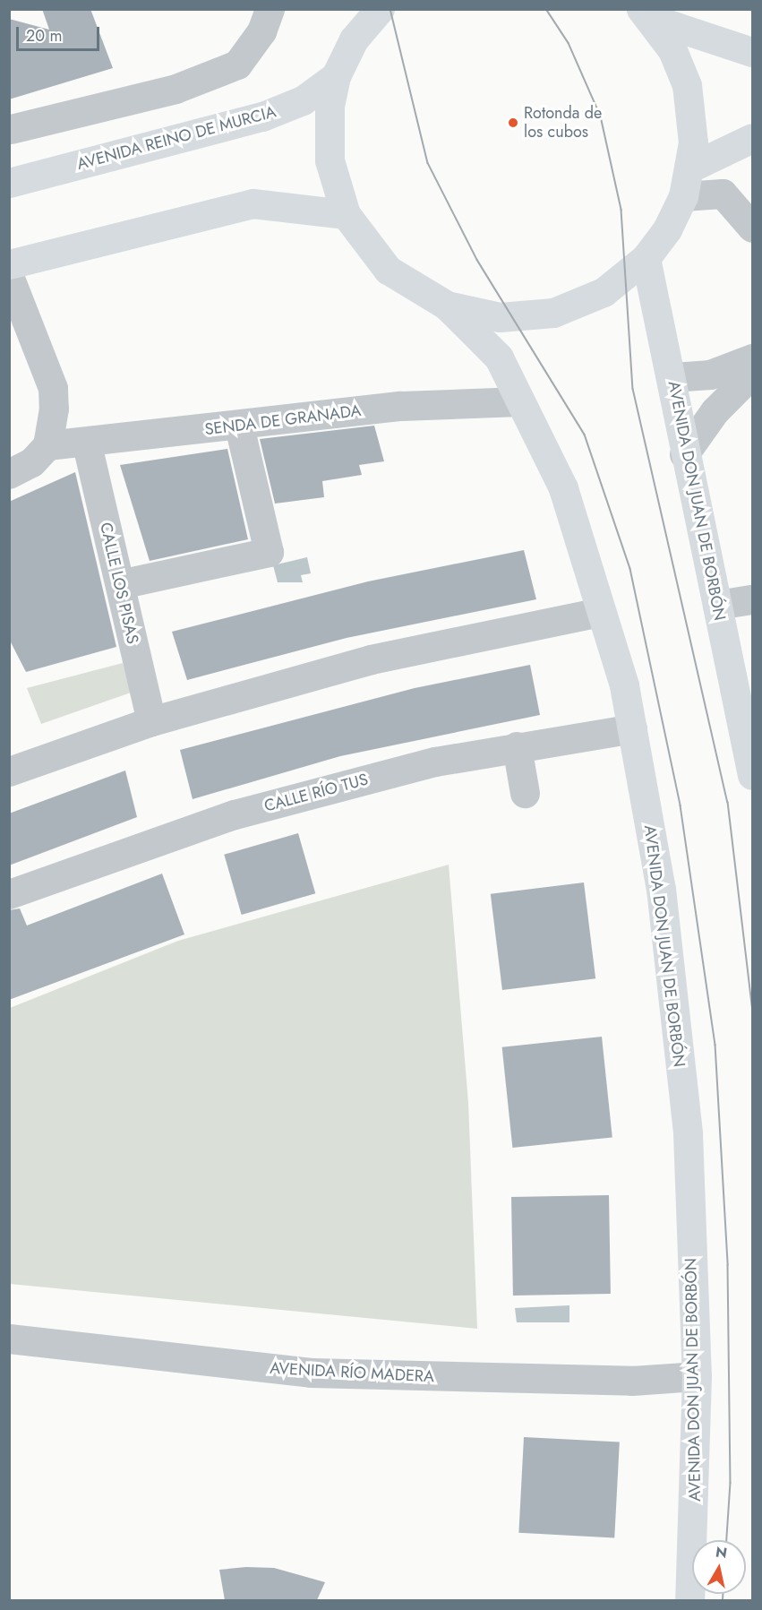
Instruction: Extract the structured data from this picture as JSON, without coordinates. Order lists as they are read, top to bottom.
{
  "streets": {
    "main road": ["AVENIDA REINO DE MURCIA", "AVENIDA DON JUAN DE BORBÓN"],
    "street": [
      "SENDA DE GRANADA",
      "CALLE LOS PISAS",
      "CALLE RÍO TUS",
      "AVENIDA RÍO MADERA"
    ]
  },
  "crossings": [
    ["SENDA DE GRANADA", "AVENIDA DON JUAN DE BORBÓN"],
    ["SENDA DE GRANADA", "CALLE LOS PISAS"],
    ["AVENIDA DON JUAN DE BORBÓN", "CALLE RÍO TUS"],
    ["AVENIDA DON JUAN DE BORBÓN", "AVENIDA RÍO MADERA"]
  ],
  "places": ["Rotonda de los cubos"],
  "scale_bar": "20 m",
  "north": "top"
}
